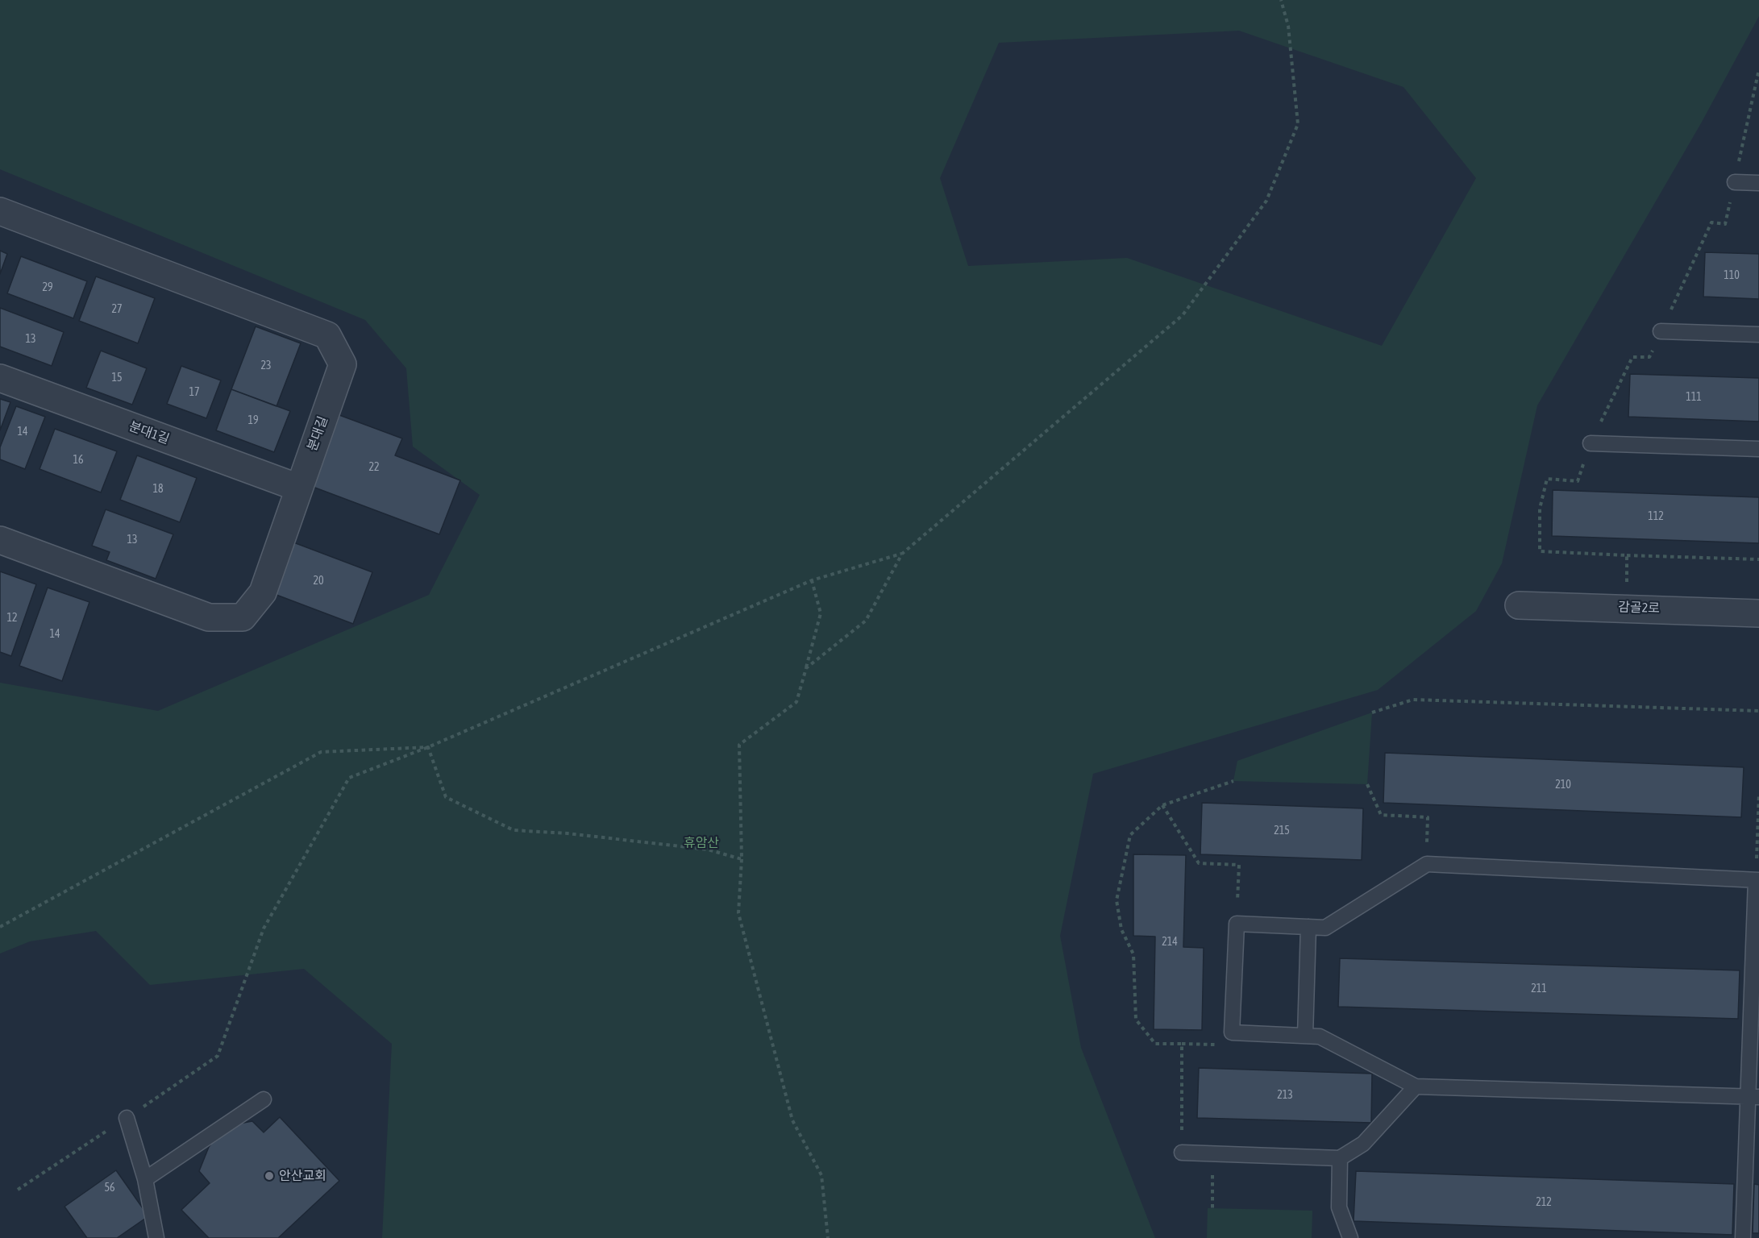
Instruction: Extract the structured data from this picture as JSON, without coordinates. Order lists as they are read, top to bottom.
{
  "streets": {
    "street": ["분대1길", "분대길", "감골2로"]
  },
  "crossings": [
    ["분대1길", "분대길"]
  ],
  "parks": ["휴암산"],
  "places": ["안산교회"],
  "house_numbers": [
    "110",
    "29",
    "27",
    "13",
    "23",
    "15",
    "17",
    "111",
    "19",
    "14",
    "16",
    "22",
    "18",
    "112",
    "13",
    "20",
    "12",
    "14",
    "210",
    "215",
    "214",
    "211",
    "213",
    "56",
    "212"
  ]
}
